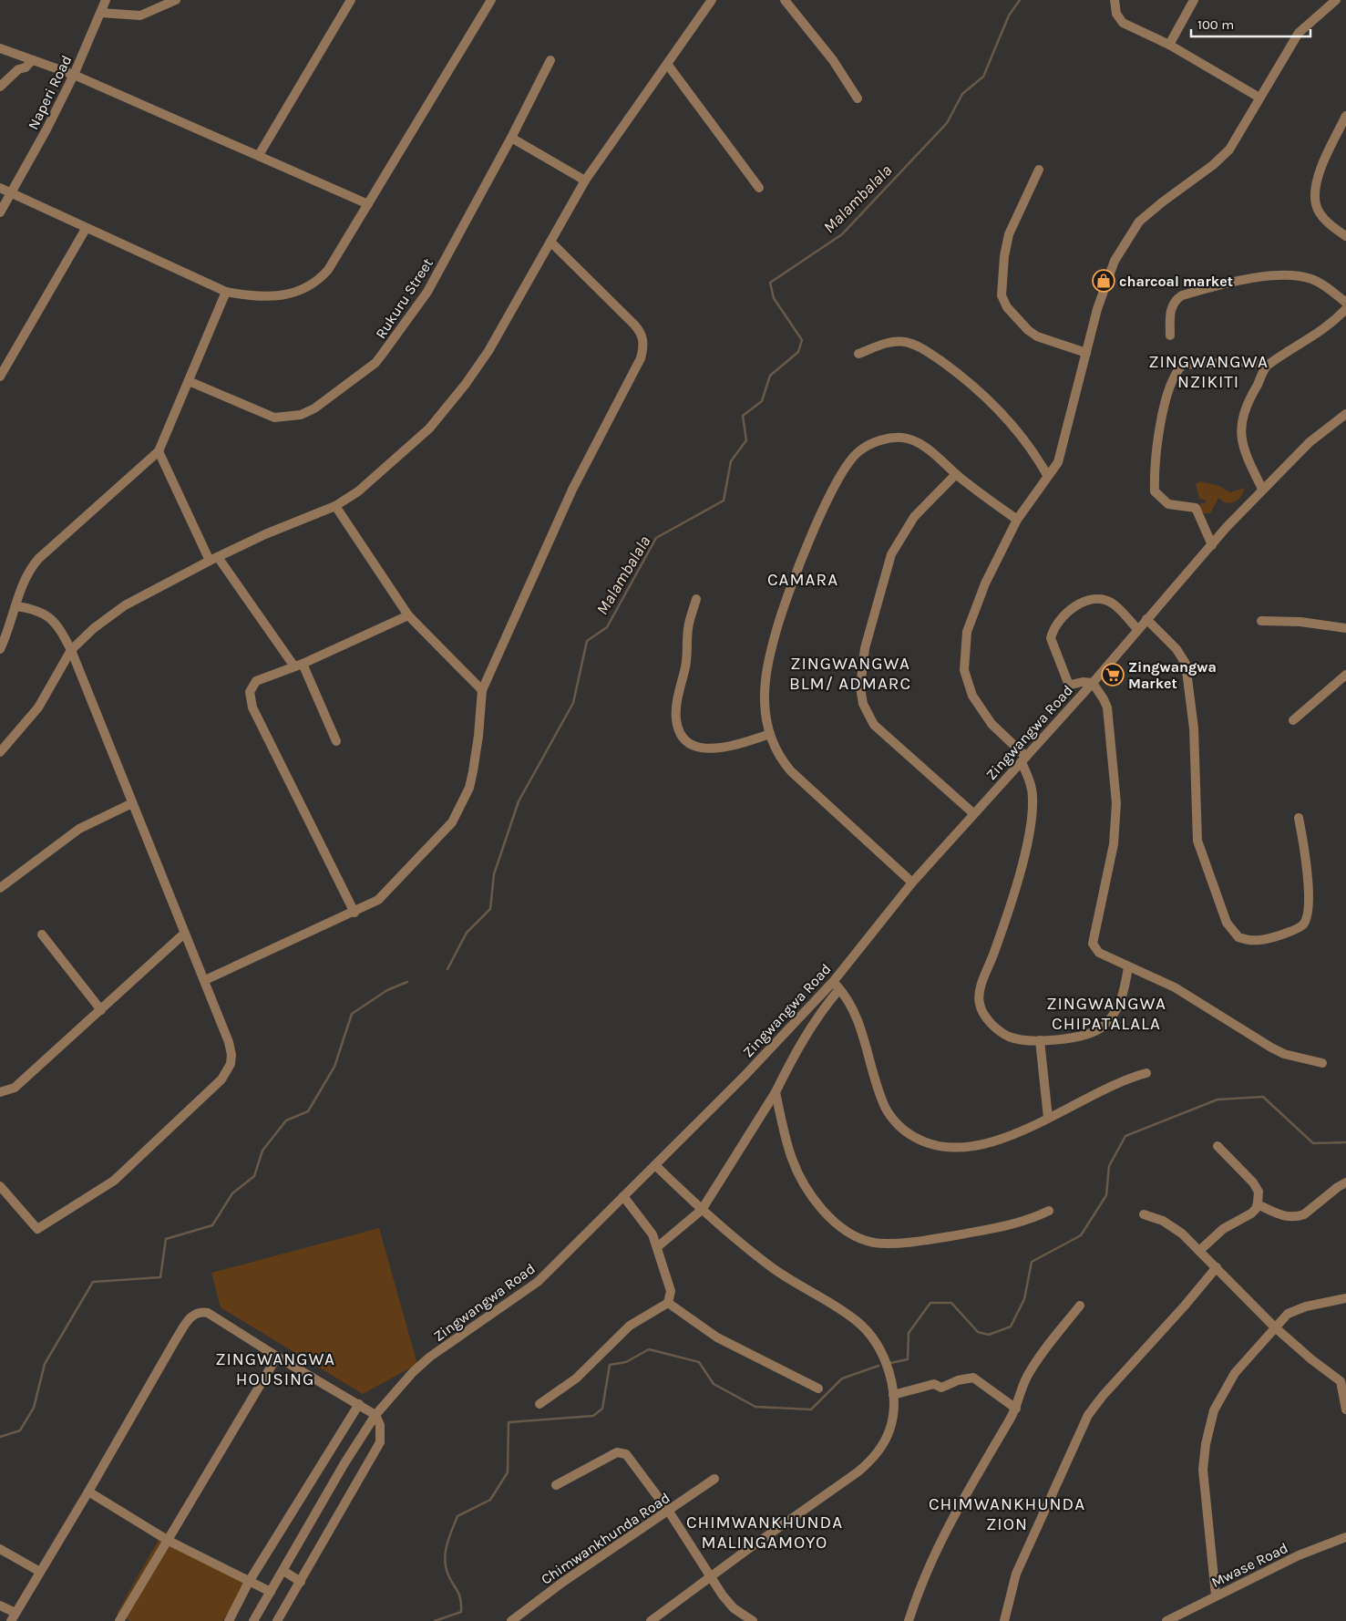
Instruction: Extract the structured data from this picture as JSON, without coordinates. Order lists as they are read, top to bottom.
{
  "streets": {
    "street": [
      "Naperi Road",
      "Rukuru Street",
      "Zingwangwa Road",
      "Chimwankhunda Road",
      "Mwase Road"
    ]
  },
  "districts": [
    "ZINGWANGWA NZIKITI",
    "CAMARA",
    "ZINGWANGWA BLM/ ADMARC",
    "ZINGWANGWA CHIPATALALA",
    "ZINGWANGWA HOUSING",
    "CHIMWANKHUNDA ZION",
    "CHIMWANKHUNDA MALINGAMOYO"
  ],
  "water": ["Malambalala"],
  "places": {
    "shop": ["charcoal market"],
    "supermarket": ["Zingwangwa Market"]
  },
  "scale_bar": "100 m"
}
